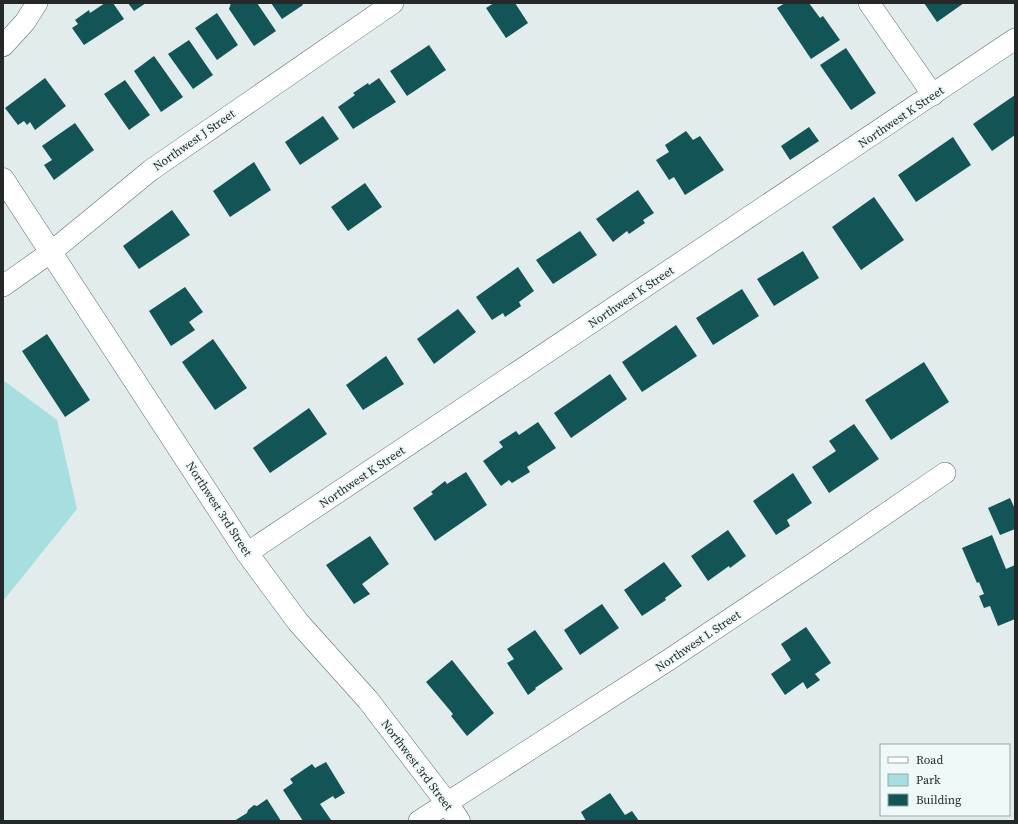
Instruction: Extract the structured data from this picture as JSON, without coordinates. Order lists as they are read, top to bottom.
{
  "streets": {
    "street": [
      "Northwest K Street",
      "Northwest J Street",
      "Northwest 3rd Street",
      "Northwest L Street"
    ]
  },
  "crossings": [
    ["Northwest K Street", "Northwest 3rd Street"],
    ["Northwest J Street", "Northwest 3rd Street"],
    ["Northwest 3rd Street", "Northwest L Street"]
  ],
  "legend": ["Road", "Park", "Building"]
}
